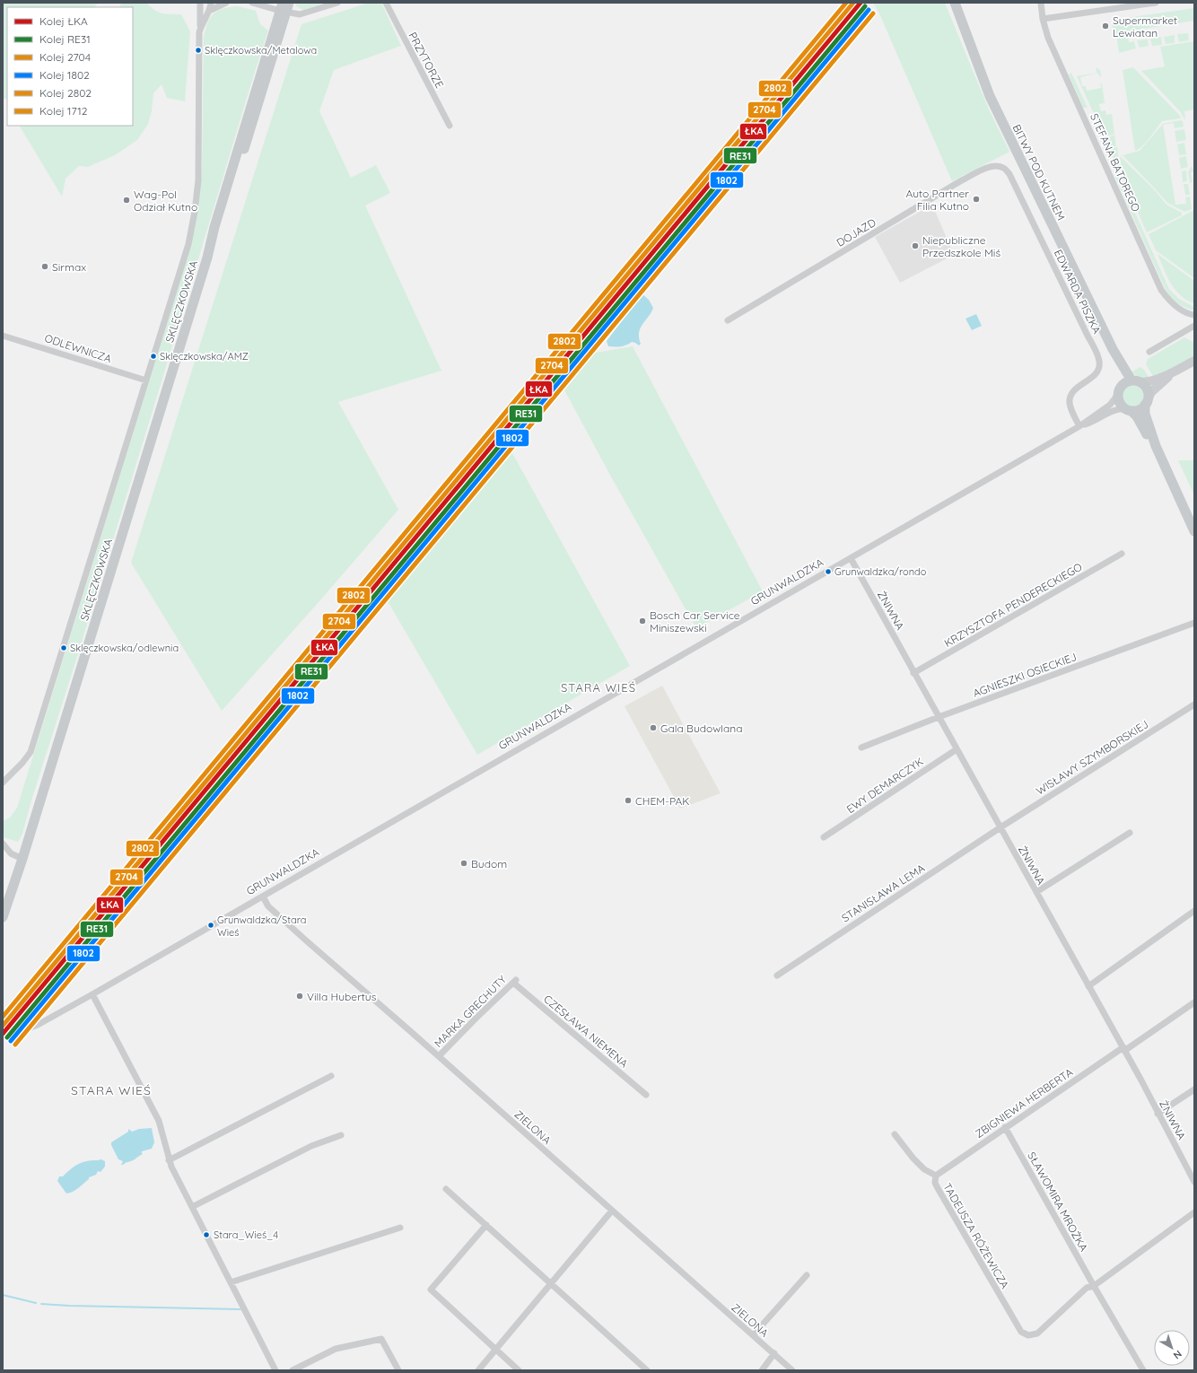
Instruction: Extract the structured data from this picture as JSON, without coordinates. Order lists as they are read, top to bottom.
{
  "streets": {
    "main road": ["BITWY POD KUTNEM", "SKLĘCZKOWSKA"],
    "street": [
      "PRZYTORZE",
      "STEFANA BATOREGO",
      "DOJAZD",
      "EDWARDA PISZKA",
      "ODLEWNICZA",
      "GRUNWALDZKA",
      "KRZYSZTOFA PENDERECKIEGO",
      "ŻNIWNA",
      "AGNIESZKI OSIECKIEJ",
      "WISŁAWY SZYMBORSKIEJ",
      "EWY DEMARCZYK",
      "STANISŁAWA LEMA",
      "MARKA GRECHUTY",
      "CZESŁAWA NIEMENA",
      "ZBIGNIEWA HERBERTA",
      "ZIELONA",
      "SŁAWOMIRA MROŻKA",
      "TADEUSZA RÓŻEWICZA"
    ]
  },
  "crossings": [
    ["BITWY POD KUTNEM", "GRUNWALDZKA"],
    ["DOJAZD", "EDWARDA PISZKA"],
    ["EDWARDA PISZKA", "GRUNWALDZKA"],
    ["GRUNWALDZKA", "ŻNIWNA"],
    ["GRUNWALDZKA", "ZIELONA"],
    ["KRZYSZTOFA PENDERECKIEGO", "ŻNIWNA"],
    ["ŻNIWNA", "AGNIESZKI OSIECKIEJ"],
    ["ŻNIWNA", "WISŁAWY SZYMBORSKIEJ"],
    ["ŻNIWNA", "EWY DEMARCZYK"],
    ["ŻNIWNA", "STANISŁAWA LEMA"],
    ["ŻNIWNA", "ZBIGNIEWA HERBERTA"],
    ["WISŁAWY SZYMBORSKIEJ", "STANISŁAWA LEMA"],
    ["MARKA GRECHUTY", "CZESŁAWA NIEMENA"],
    ["MARKA GRECHUTY", "ZIELONA"],
    ["ZBIGNIEWA HERBERTA", "SŁAWOMIRA MROŻKA"],
    ["ZBIGNIEWA HERBERTA", "TADEUSZA RÓŻEWICZA"],
    ["SŁAWOMIRA MROŻKA", "TADEUSZA RÓŻEWICZA"]
  ],
  "districts": ["STARA WIEŚ", "STARA WIEŚ"],
  "places": [
    "Supermarket Lewiatan",
    "Sklęczkowska/Metalowa",
    "Auto Partner Filia Kutno",
    "Wag-Pol Odział Kutno",
    "Niepubliczne Przedszkole Miś",
    "Sirmax",
    "Sklęczkowska/AMZ",
    "Grunwaldzka/rondo",
    "Bosch Car Service Miniszewski",
    "Sklęczkowska/odlewnia",
    "Gala Budowlana",
    "CHEM-PAK",
    "Budom",
    "Grunwaldzka/Stara Wieś",
    "Villa Hubertus",
    "Stara_Wieś_4"
  ],
  "lines": [
    "rail line ŁKA",
    "rail line 2704",
    "rail line 2802",
    "rail line RE31",
    "rail line 1802",
    "rail line 1712"
  ],
  "legend": [
    "Kolej ŁKA",
    "Kolej RE31",
    "Kolej 2704",
    "Kolej 1802",
    "Kolej 2802",
    "Kolej 1712"
  ],
  "north": "bottom right"
}
